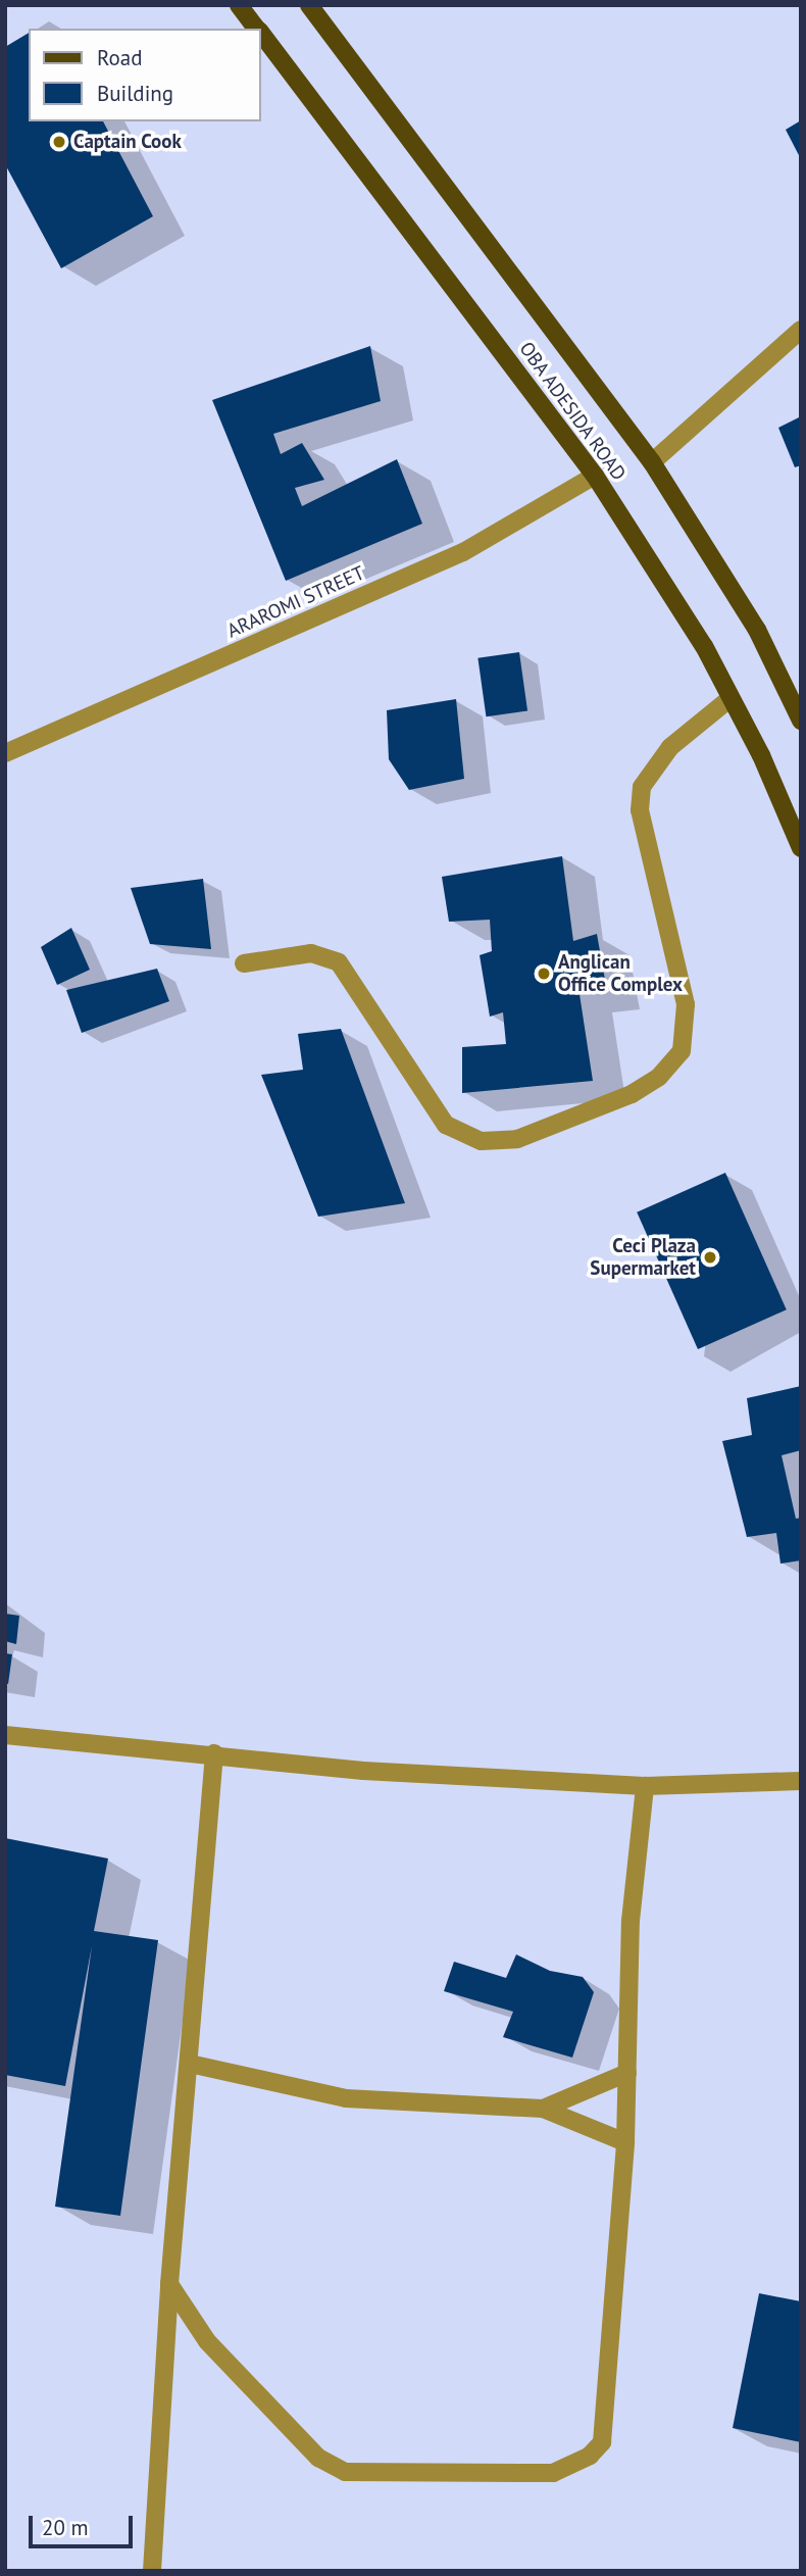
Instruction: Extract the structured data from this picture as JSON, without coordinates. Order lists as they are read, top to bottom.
{
  "streets": {
    "main road": ["OBA ADESIDA ROAD"],
    "street": ["ARAROMI STREET"]
  },
  "crossings": [
    ["OBA ADESIDA ROAD", "ARAROMI STREET"]
  ],
  "places": ["Captain Cook", "Anglican Office Complex", "Ceci Plaza Supermarket"],
  "legend": ["Road", "Building"],
  "scale_bar": "20 m"
}
